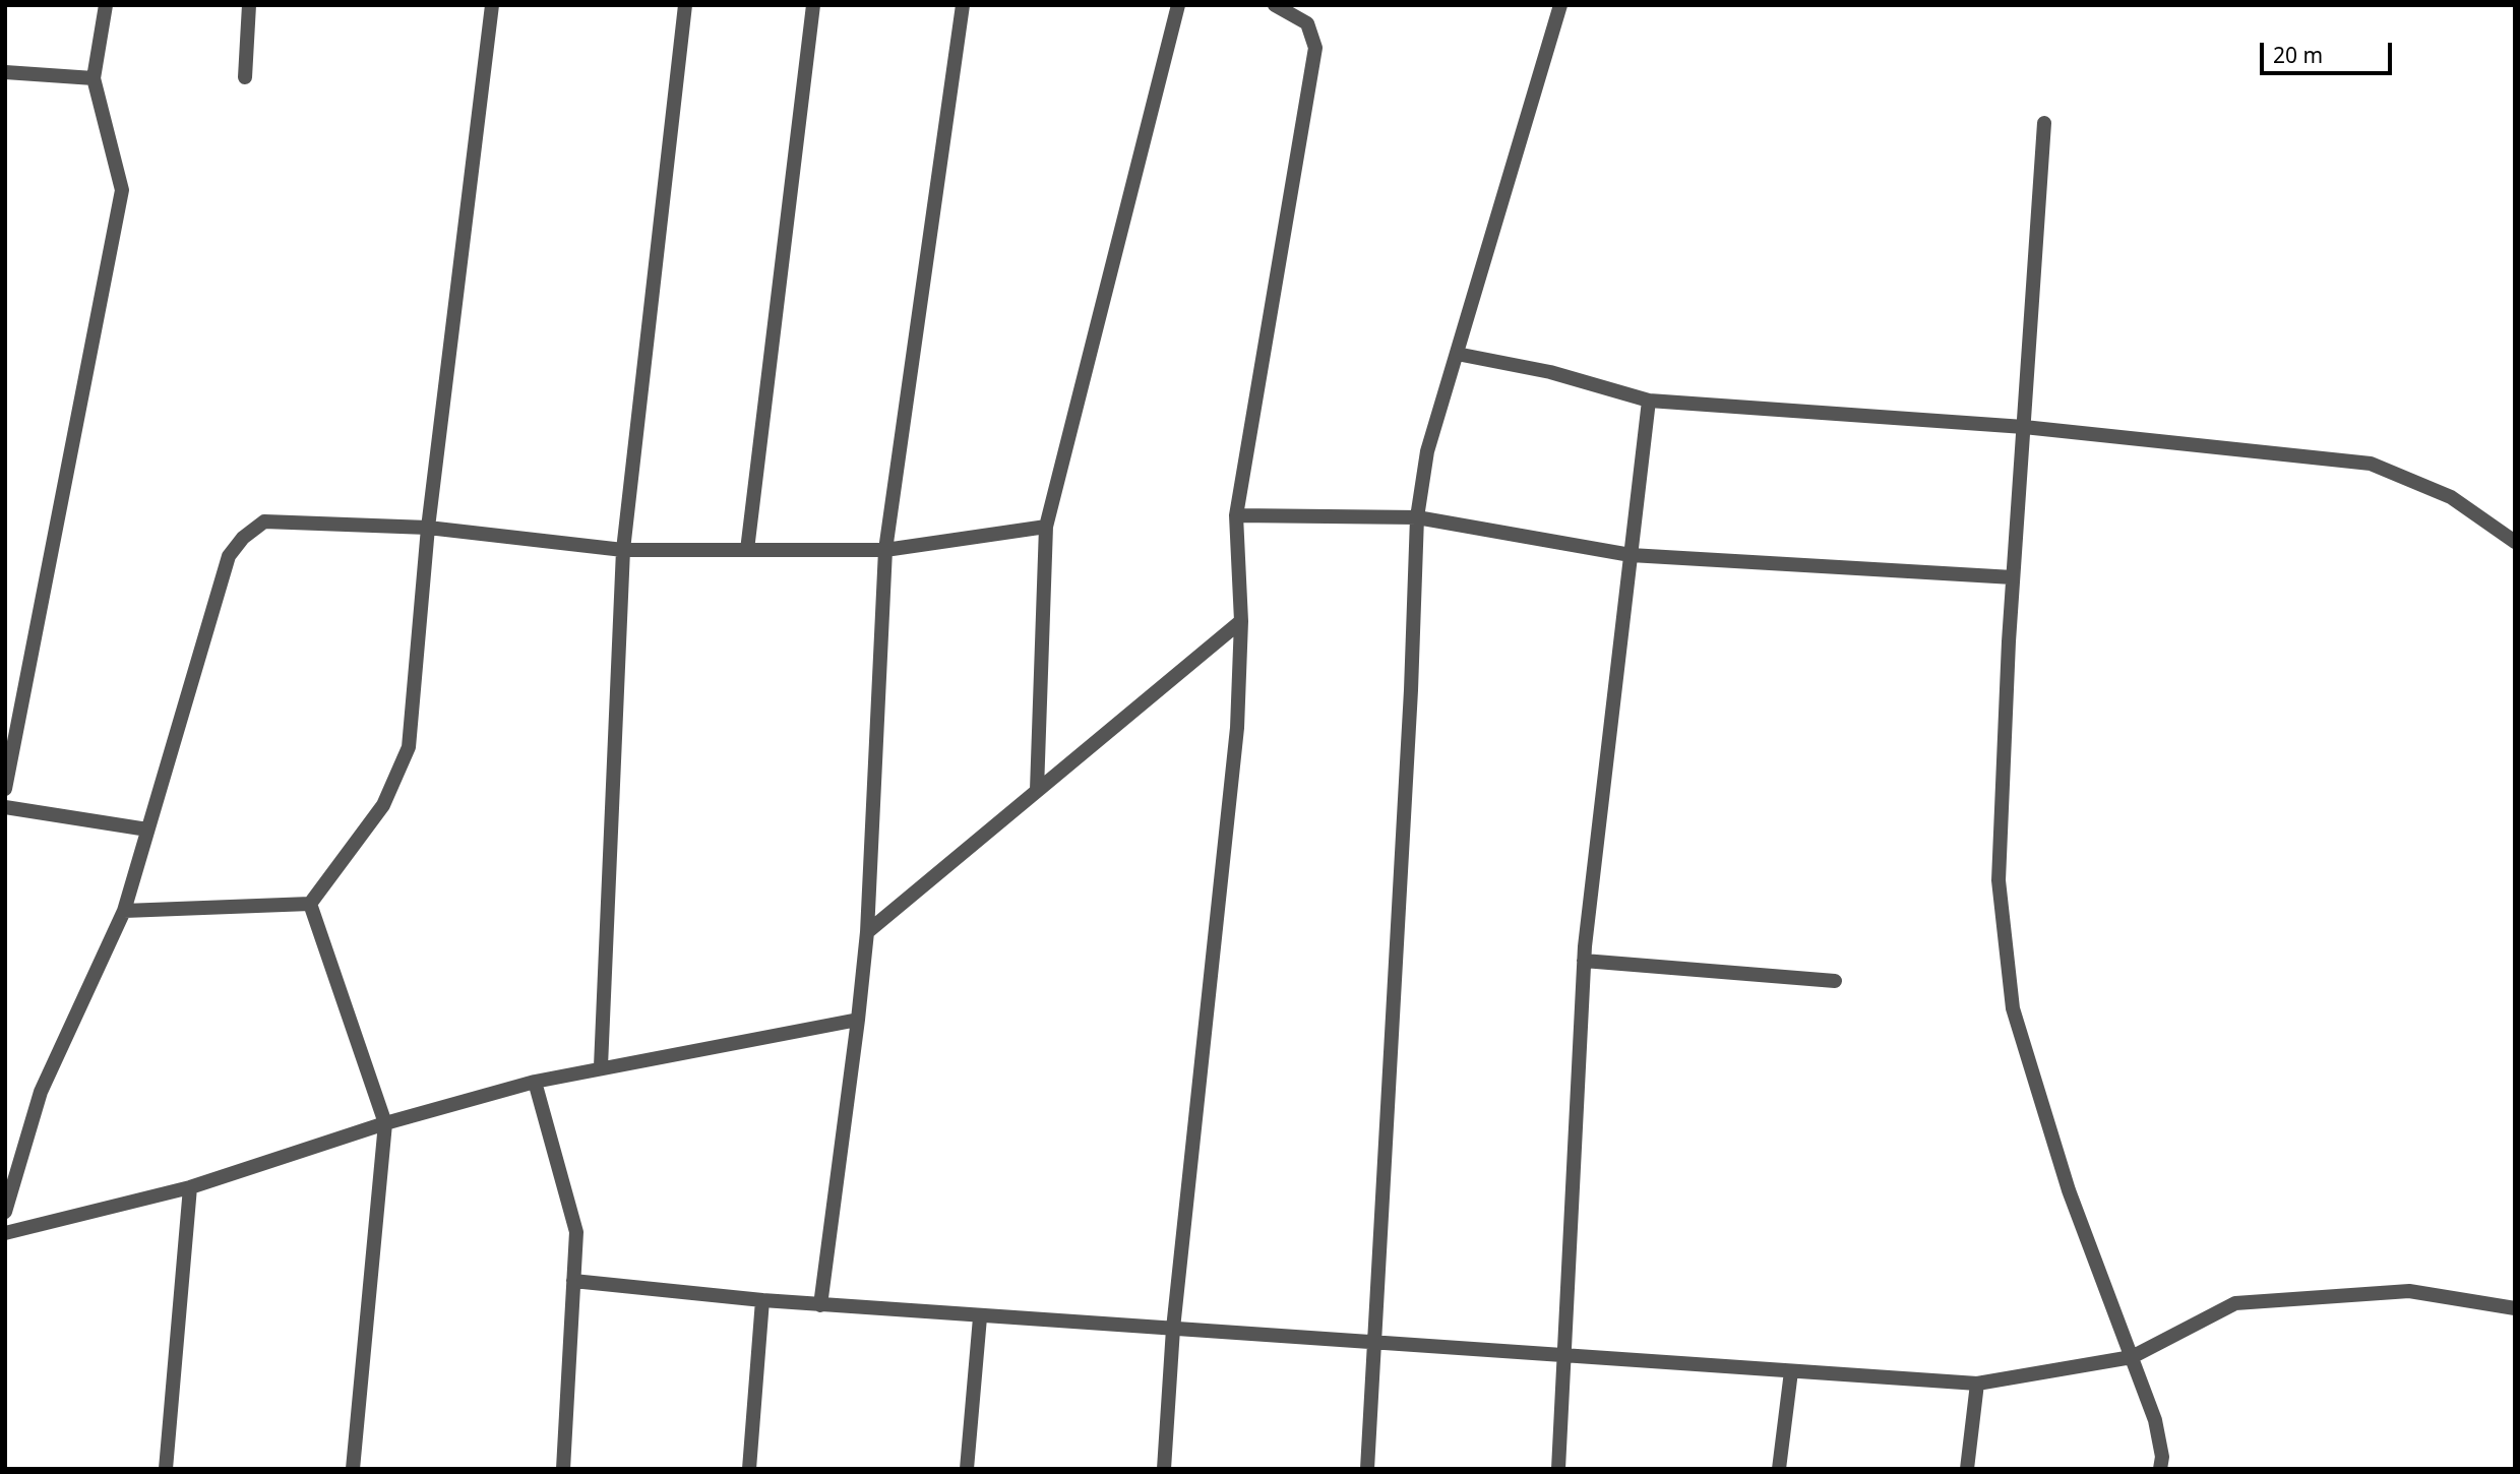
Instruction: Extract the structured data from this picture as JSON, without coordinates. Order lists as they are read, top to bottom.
{
  "scale_bar": "20 m"
}
